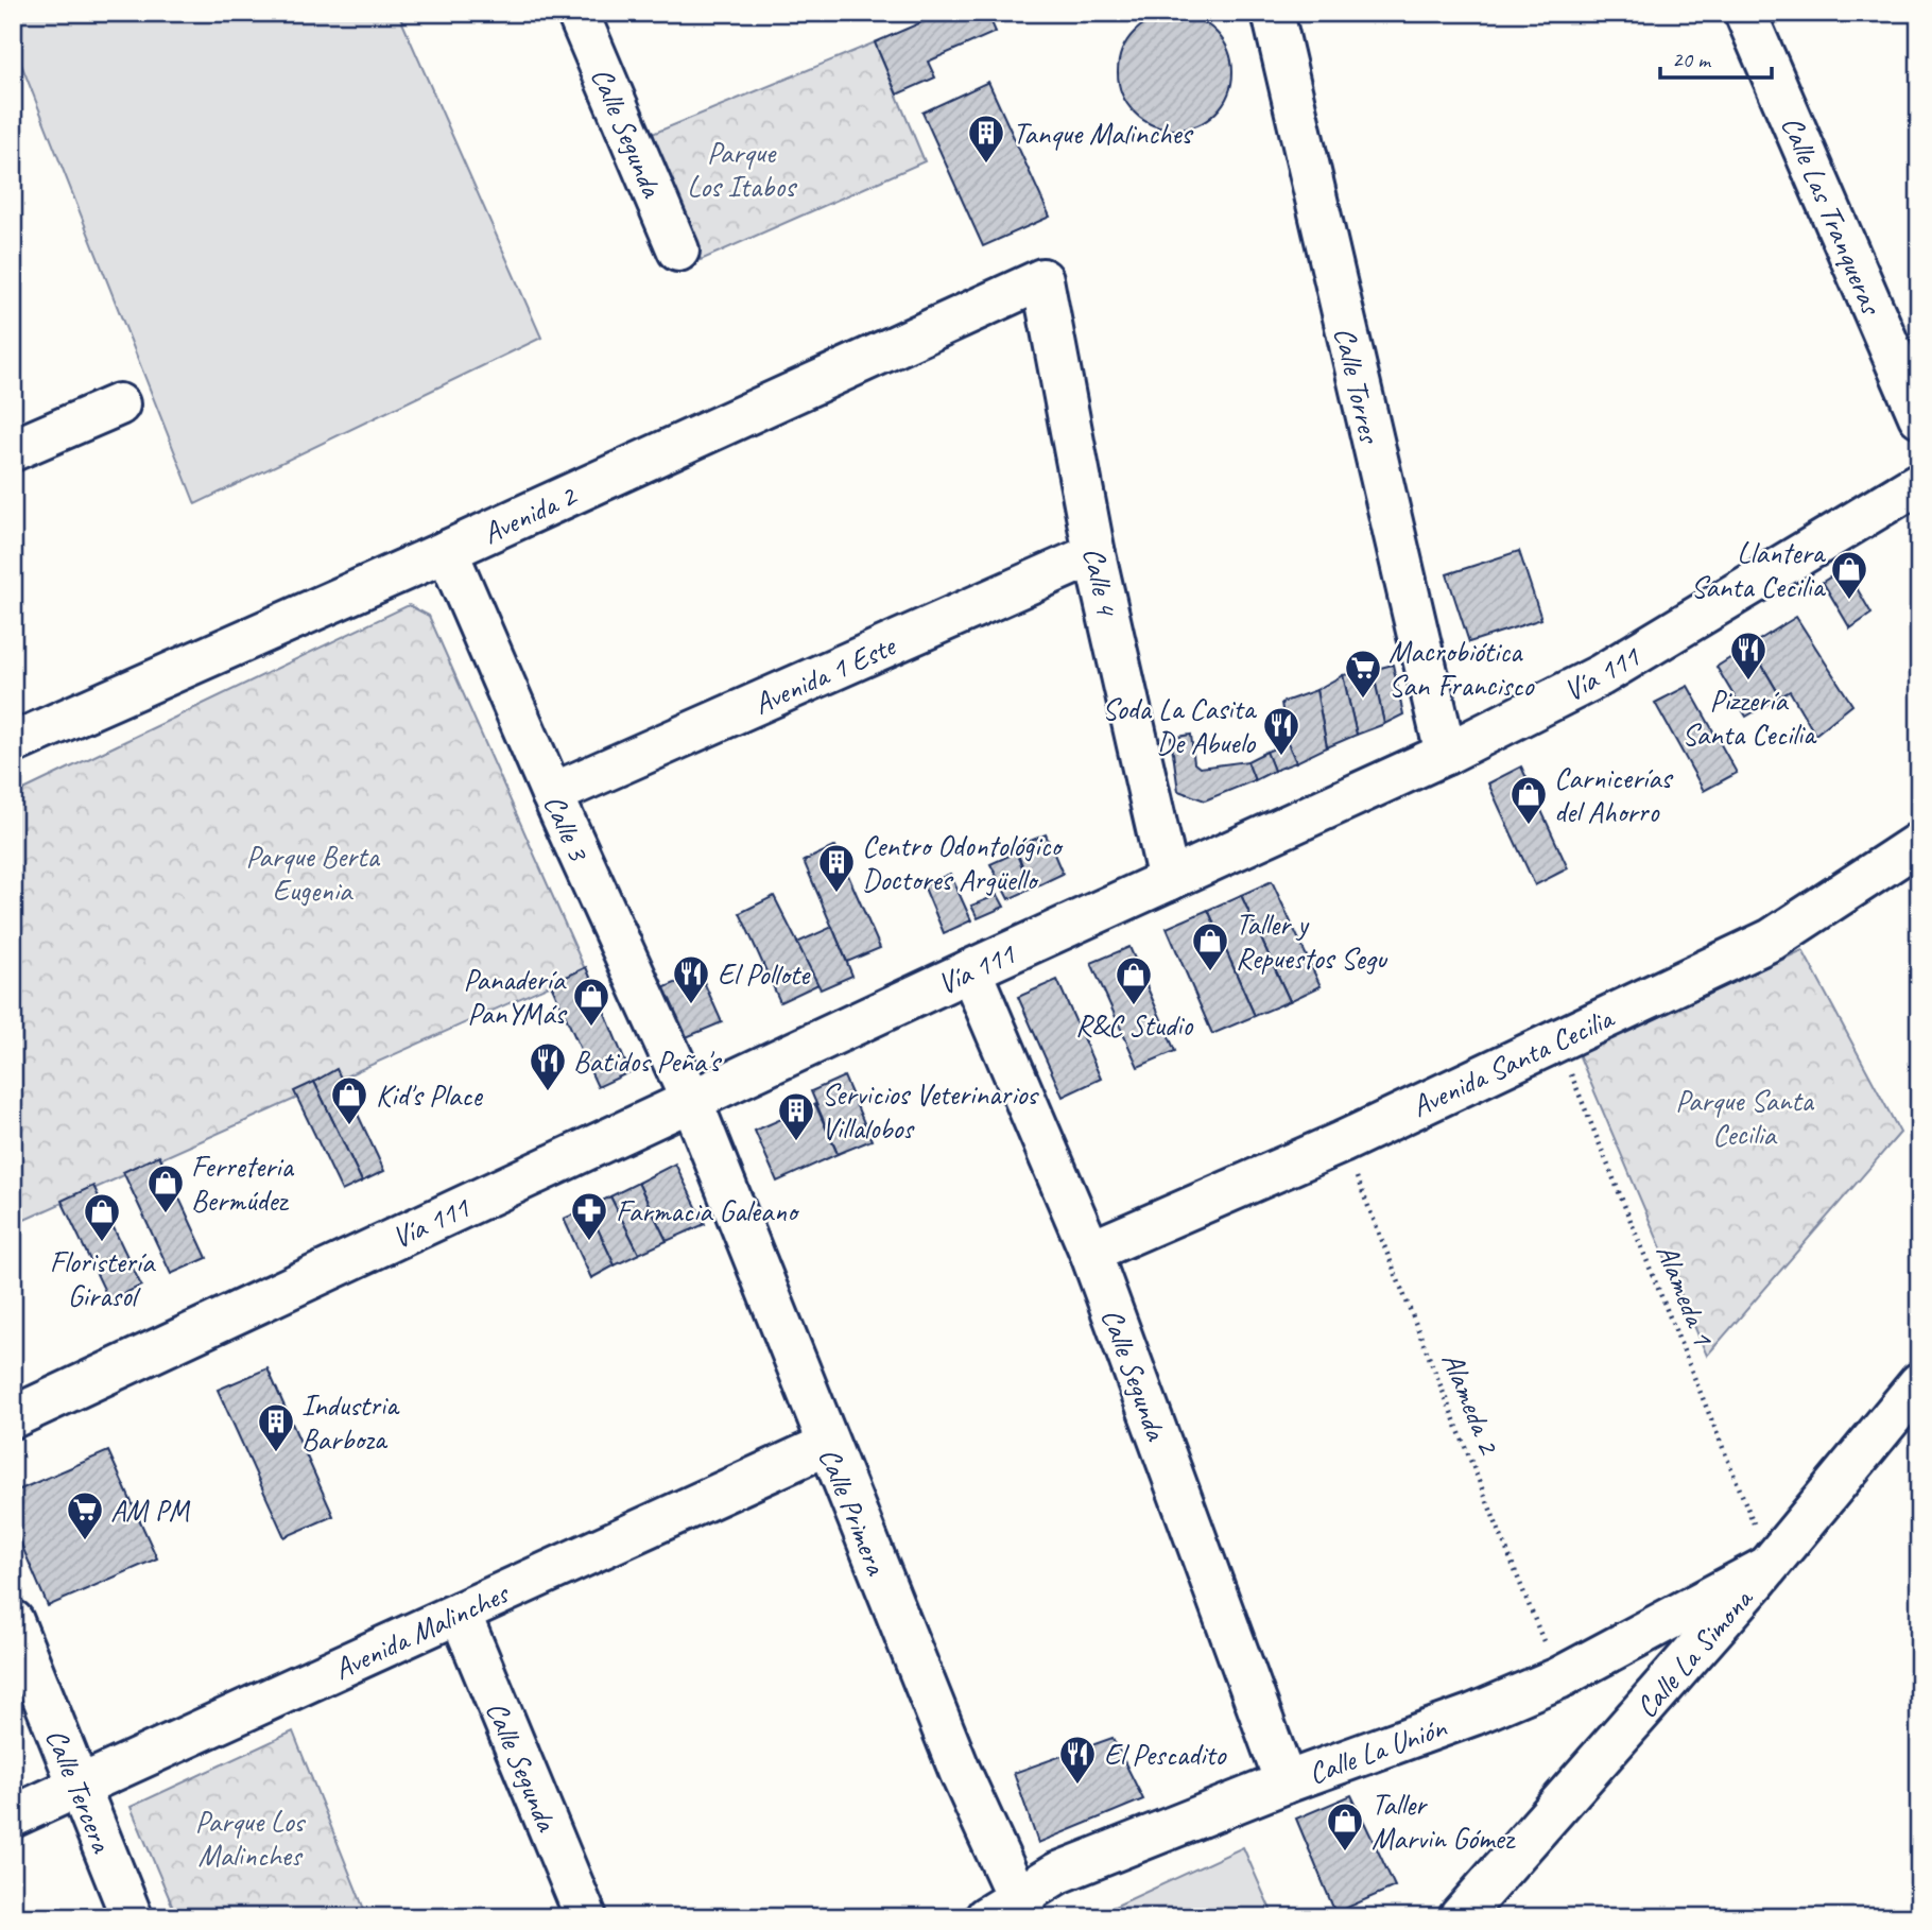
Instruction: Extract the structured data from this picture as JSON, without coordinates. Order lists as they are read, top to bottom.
{
  "streets": {
    "street": [
      "Calle Segunda",
      "Calle Las Tranqueras",
      "Calle Torres",
      "Avenida 2",
      "Calle 4",
      "Vía 111",
      "Avenida 1 Este",
      "Calle 3",
      "Avenida Santa Cecilia",
      "Calle Primera",
      "Avenida Malinches",
      "Calle La Simona",
      "Calle La Unión",
      "Calle Tercera"
    ],
    "path": ["Alameda 1", "Alameda 2"]
  },
  "crossings": [
    ["Calle Segunda", "Vía 111"],
    ["Calle Segunda", "Avenida Santa Cecilia"],
    ["Calle Segunda", "Avenida Malinches"],
    ["Calle Segunda", "Calle La Unión"],
    ["Calle Torres", "Vía 111"],
    ["Avenida 2", "Calle 4"],
    ["Avenida 2", "Calle 3"],
    ["Calle 4", "Vía 111"],
    ["Calle 4", "Avenida 1 Este"],
    ["Vía 111", "Calle 3"],
    ["Vía 111", "Calle Primera"],
    ["Avenida 1 Este", "Calle 3"],
    ["Calle 3", "Calle Primera"],
    ["Avenida Santa Cecilia", "Alameda 1"],
    ["Avenida Santa Cecilia", "Alameda 2"],
    ["Alameda 1", "Calle La Simona"],
    ["Alameda 1", "Calle La Unión"],
    ["Alameda 2", "Calle La Unión"],
    ["Calle Primera", "Avenida Malinches"],
    ["Calle Primera", "Calle La Unión"],
    ["Avenida Malinches", "Calle Tercera"],
    ["Calle La Simona", "Calle La Unión"]
  ],
  "parks": [
    "Parque Los Itabos",
    "Parque Berta Eugenia",
    "Parque Santa Cecilia",
    "Parque Los Malinches"
  ],
  "places": {
    "building": [
      "Tanque Malinches",
      "Centro Odontológico Doctores Argüello",
      "Servicios Veterinarios Villalobos",
      "Industria Barboza"
    ],
    "shop": [
      "Llantera Santa Cecilia",
      "Carnicerías del Ahorro",
      "Taller y Repuestos Segu",
      "R&C Studio",
      "Panadería PanYMás",
      "Kid's Place",
      "Ferreteria Bermúdez",
      "Floristería Girasol",
      "Taller Marvin Gómez"
    ],
    "restaurant": [
      "Pizzería Santa Cecilia",
      "Soda La Casita De Abuelo",
      "El Pollote",
      "Batidos Peña's",
      "El Pescadito"
    ],
    "supermarket": ["Macrobiótica San Francisco", "AM PM"],
    "pharmacy": ["Farmacia Galeano"]
  },
  "scale_bar": "20 m"
}
